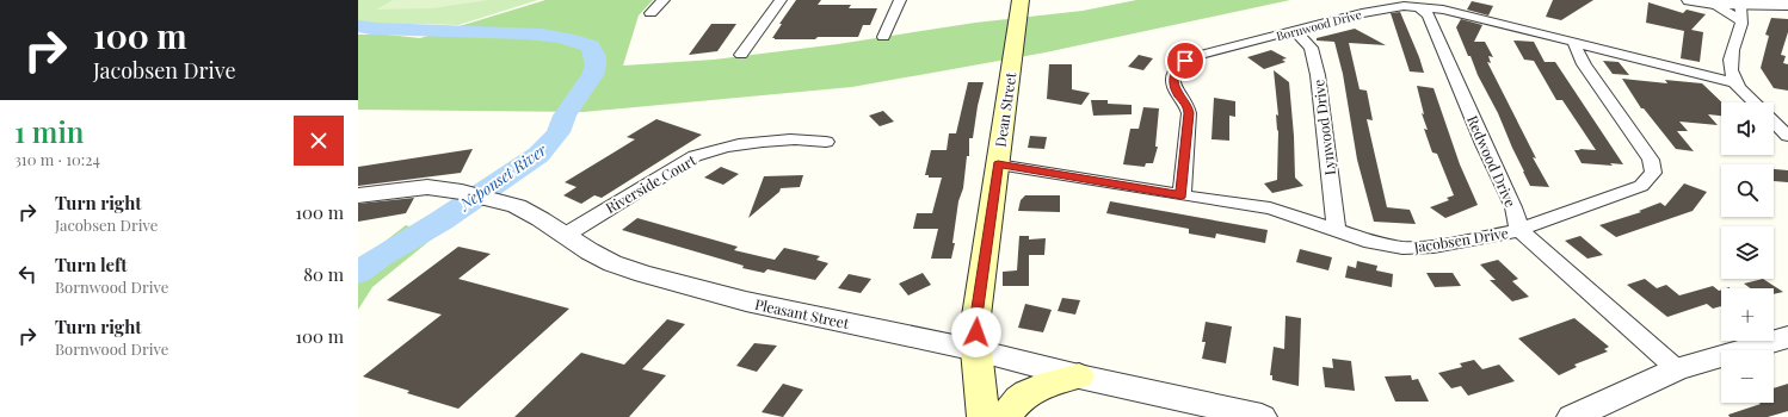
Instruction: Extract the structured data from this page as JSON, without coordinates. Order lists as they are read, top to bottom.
{
  "streets": {
    "main road": ["Dean Street"],
    "street": [
      "Bornwood Drive",
      "Lynwood Drive",
      "Redwood Drive",
      "Riverside Court",
      "Jacobsen Drive",
      "Pleasant Street"
    ]
  },
  "crossings": [
    ["Bornwood Drive", "Lynwood Drive"],
    ["Bornwood Drive", "Redwood Drive"],
    ["Bornwood Drive", "Jacobsen Drive"],
    ["Dean Street", "Jacobsen Drive"],
    ["Dean Street", "Pleasant Street"],
    ["Lynwood Drive", "Jacobsen Drive"],
    ["Redwood Drive", "Jacobsen Drive"],
    ["Riverside Court", "Pleasant Street"]
  ],
  "water": ["Neponset River"],
  "page": {
    "turn": ["100 m", "Jacobsen Drive"],
    "heading": ["1 min", "310 m · 10:24"],
    "map_buttons": ["+", "−"],
    "list": [
      {
        "name": "Turn right",
        "note": "Jacobsen Drive",
        "value": "100 m"
      },
      {
        "name": "Turn left",
        "note": "Bornwood Drive",
        "value": "80 m"
      },
      {
        "name": "Turn right",
        "note": "Bornwood Drive",
        "value": "100 m"
      }
    ]
  }
}
